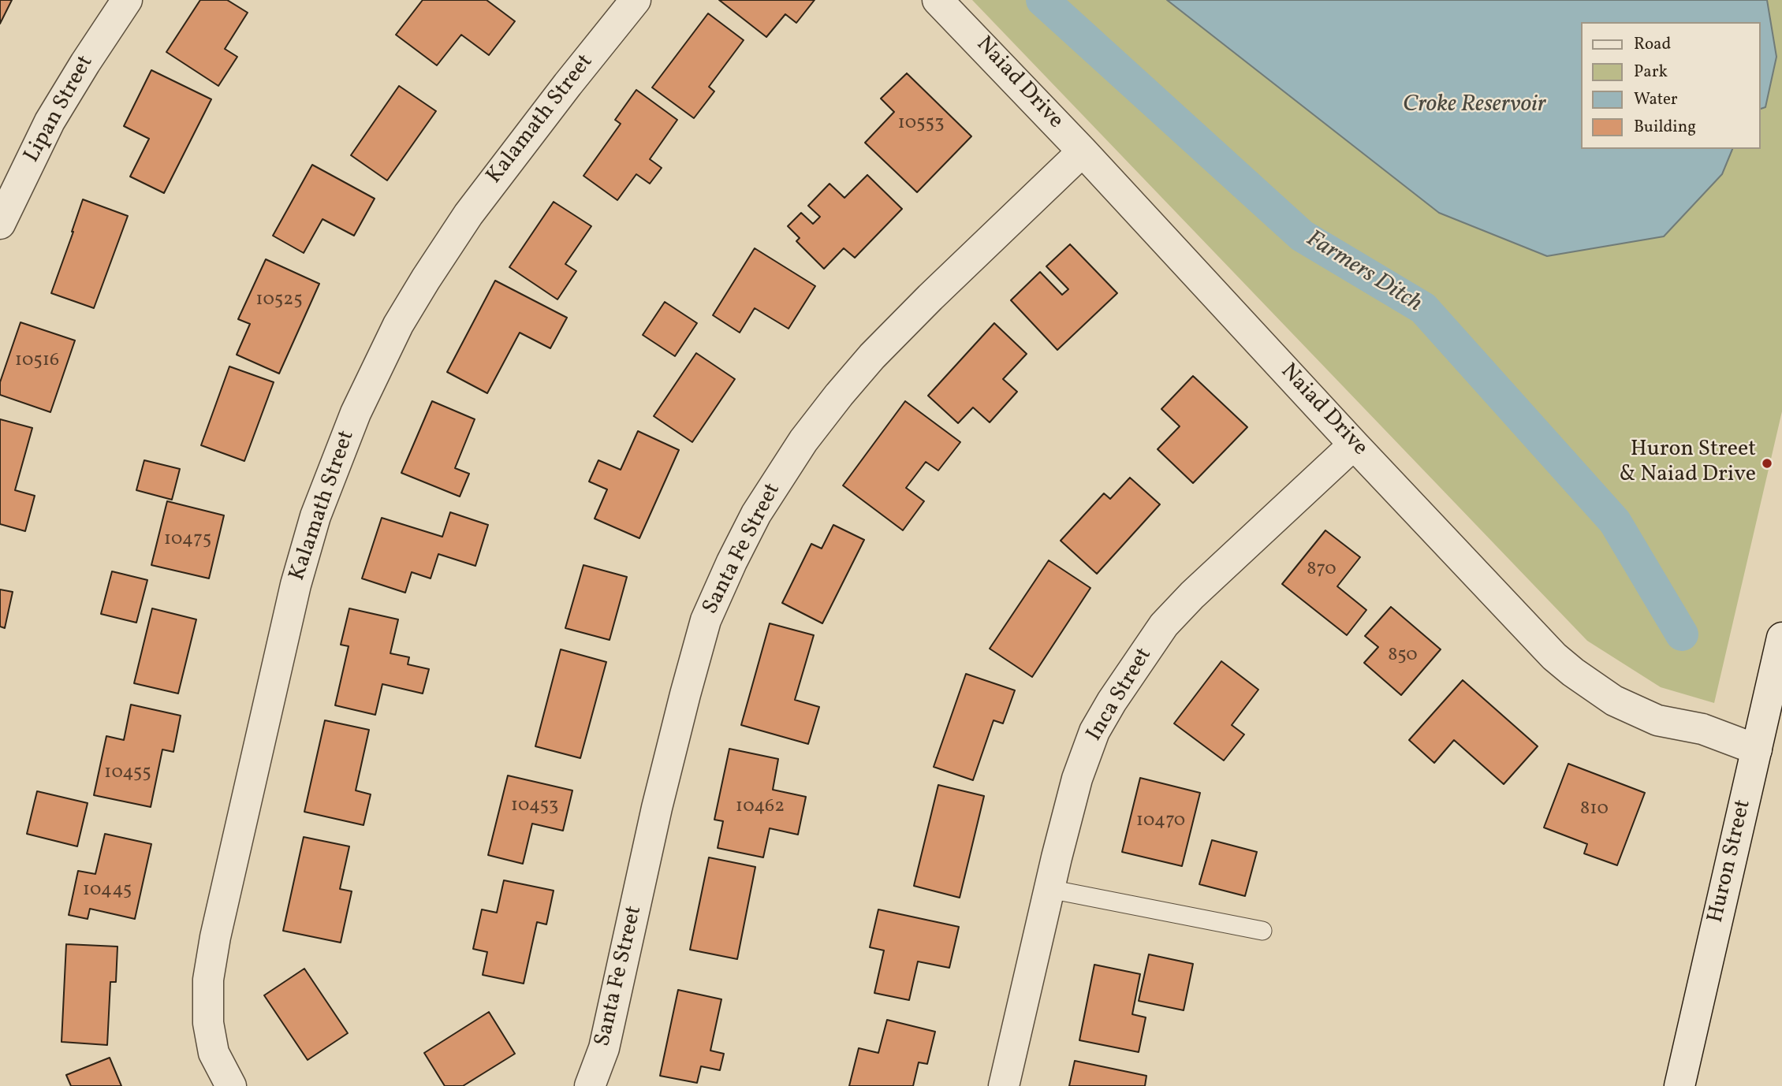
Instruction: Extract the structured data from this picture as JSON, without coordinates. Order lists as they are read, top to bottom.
{
  "streets": {
    "street": [
      "Naiad Drive",
      "Lipan Street",
      "Kalamath Street",
      "Santa Fe Street",
      "Inca Street",
      "Huron Street"
    ]
  },
  "crossings": [
    ["Naiad Drive", "Santa Fe Street"],
    ["Naiad Drive", "Inca Street"],
    ["Naiad Drive", "Huron Street"]
  ],
  "water": ["Croke Reservoir", "Farmers Ditch"],
  "places": ["Huron Street & Naiad Drive"],
  "house_numbers": [
    "10553",
    "10525",
    "10516",
    "10475",
    "870",
    "850",
    "10455",
    "10453",
    "10462",
    "810",
    "10470",
    "10445"
  ],
  "legend": [
    "Road",
    "Park",
    "Water",
    "Building"
  ]
}
